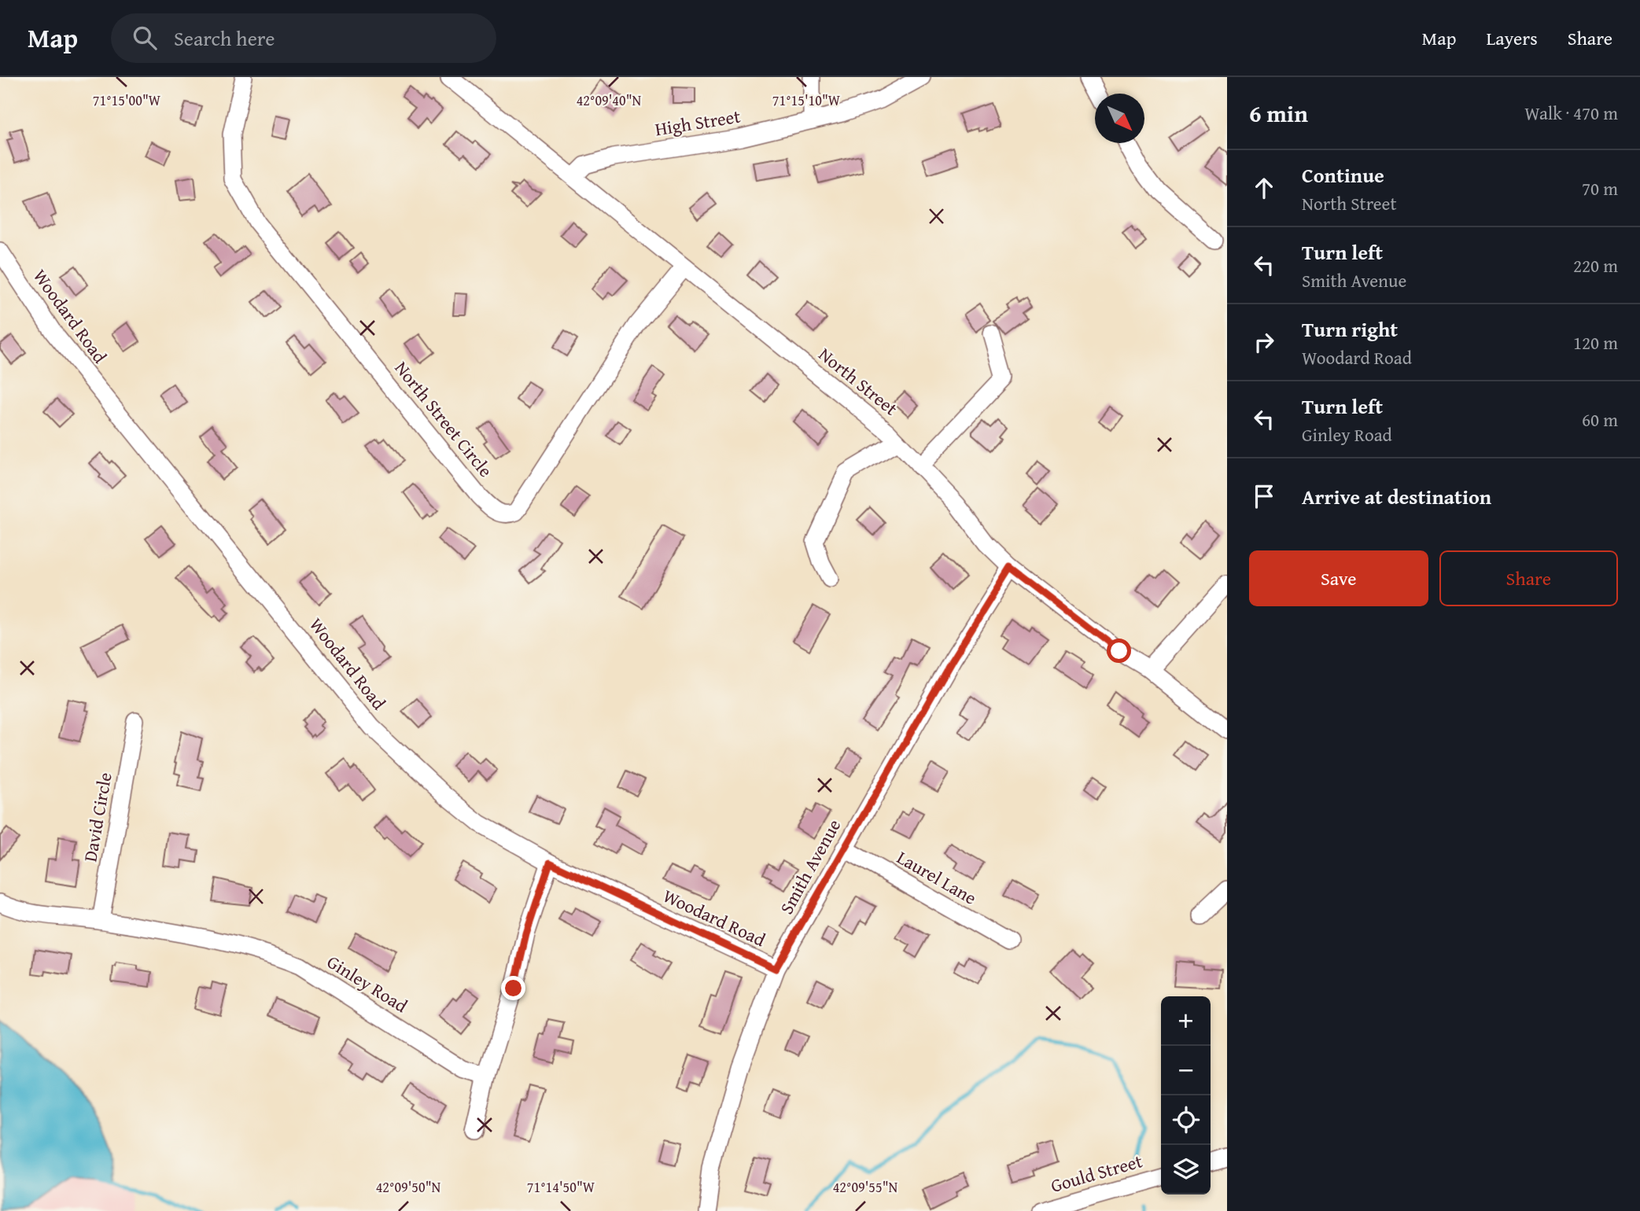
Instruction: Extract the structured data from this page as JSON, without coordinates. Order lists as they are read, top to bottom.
{
  "streets": {
    "street": [
      "High Street",
      "Woodard Road",
      "North Street",
      "North Street Circle",
      "David Circle",
      "Smith Avenue",
      "Laurel Lane",
      "Ginley Road",
      "Gould Street"
    ]
  },
  "crossings": [
    ["High Street", "North Street"],
    ["Woodard Road", "Smith Avenue"],
    ["North Street", "North Street Circle"],
    ["North Street", "Smith Avenue"],
    ["David Circle", "Ginley Road"],
    ["Smith Avenue", "Laurel Lane"]
  ],
  "north": "bottom right",
  "page": {
    "header": "Map",
    "search": "Search here",
    "nav": ["Map", "Layers", "Share"],
    "heading": ["6 min", "Walk · 470 m"],
    "list": [
      ["Continue", "North Street", "70 m"],
      ["Turn left", "Smith Avenue", "220 m"],
      ["Turn right", "Woodard Road", "120 m"],
      ["Turn left", "Ginley Road", "60 m"],
      "Arrive at destination"
    ],
    "buttons": ["Save", "Share"],
    "map_buttons": ["+", "−"]
  },
  "coordinates": [
    "71°15'00\"W",
    "42°09'40\"N",
    "71°15'10\"W",
    "42°09'50\"N",
    "71°14'50\"W",
    "42°09'55\"N"
  ]
}
